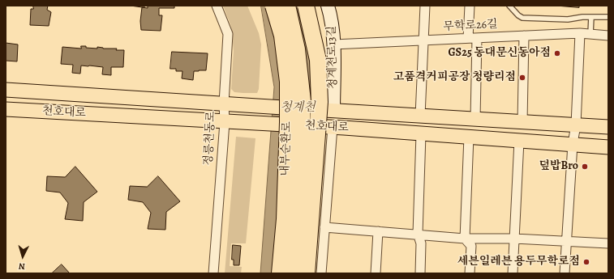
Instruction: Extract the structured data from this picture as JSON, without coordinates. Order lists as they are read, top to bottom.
{
  "streets": {
    "highway": ["내부순환로"],
    "main road": ["천호대로"],
    "street": ["무학로26길", "청계천로13길", "정릉천동로"]
  },
  "crossings": [
    ["무학로26길", "청계천로13길"],
    ["청계천로13길", "천호대로"],
    ["천호대로", "정릉천동로"]
  ],
  "water": ["청계천"],
  "places": [
    "GS25 동대문신동아점",
    "고품격커피공장 청량리점",
    "덮밥Bro",
    "세븐일레븐 용두무학로점"
  ],
  "north": "bottom"
}
